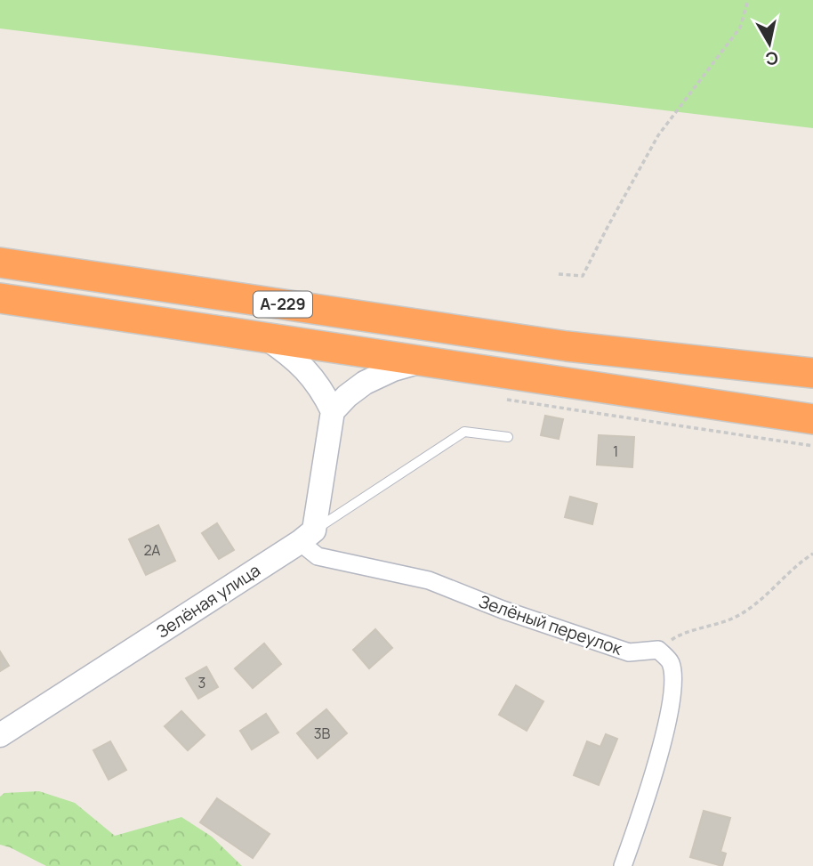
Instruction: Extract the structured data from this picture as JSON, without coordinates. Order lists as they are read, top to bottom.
{
  "streets": {
    "highway": ["А-229"],
    "street": ["Зелёная улица", "Зелёный переулок"]
  },
  "crossings": [
    ["Зелёная улица", "Зелёный переулок"]
  ],
  "house_numbers": [
    "1",
    "2А",
    "3",
    "3В"
  ],
  "north": "bottom"
}
